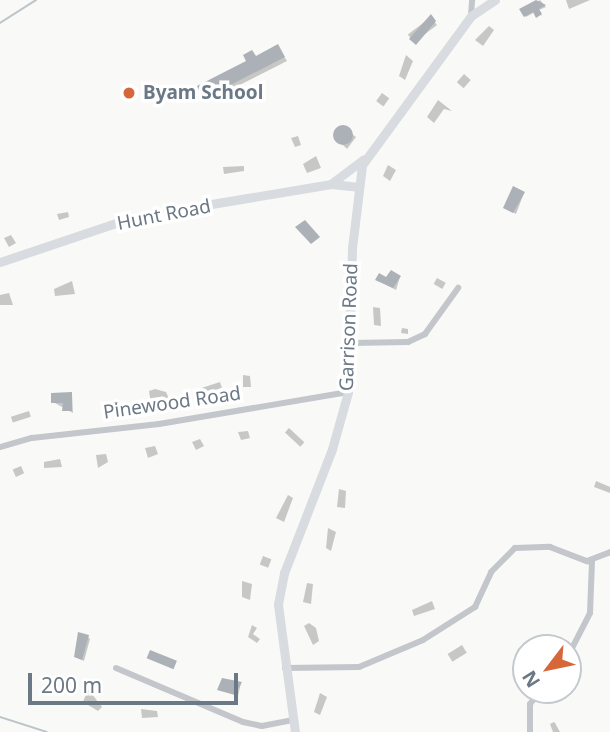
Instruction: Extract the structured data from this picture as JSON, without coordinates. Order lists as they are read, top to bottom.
{
  "streets": {
    "street": ["Hunt Road", "Garrison Road", "Pinewood Road"]
  },
  "crossings": [
    ["Hunt Road", "Garrison Road"],
    ["Garrison Road", "Pinewood Road"]
  ],
  "places": ["Byam School"],
  "scale_bar": "200 m",
  "north": "bottom left"
}
